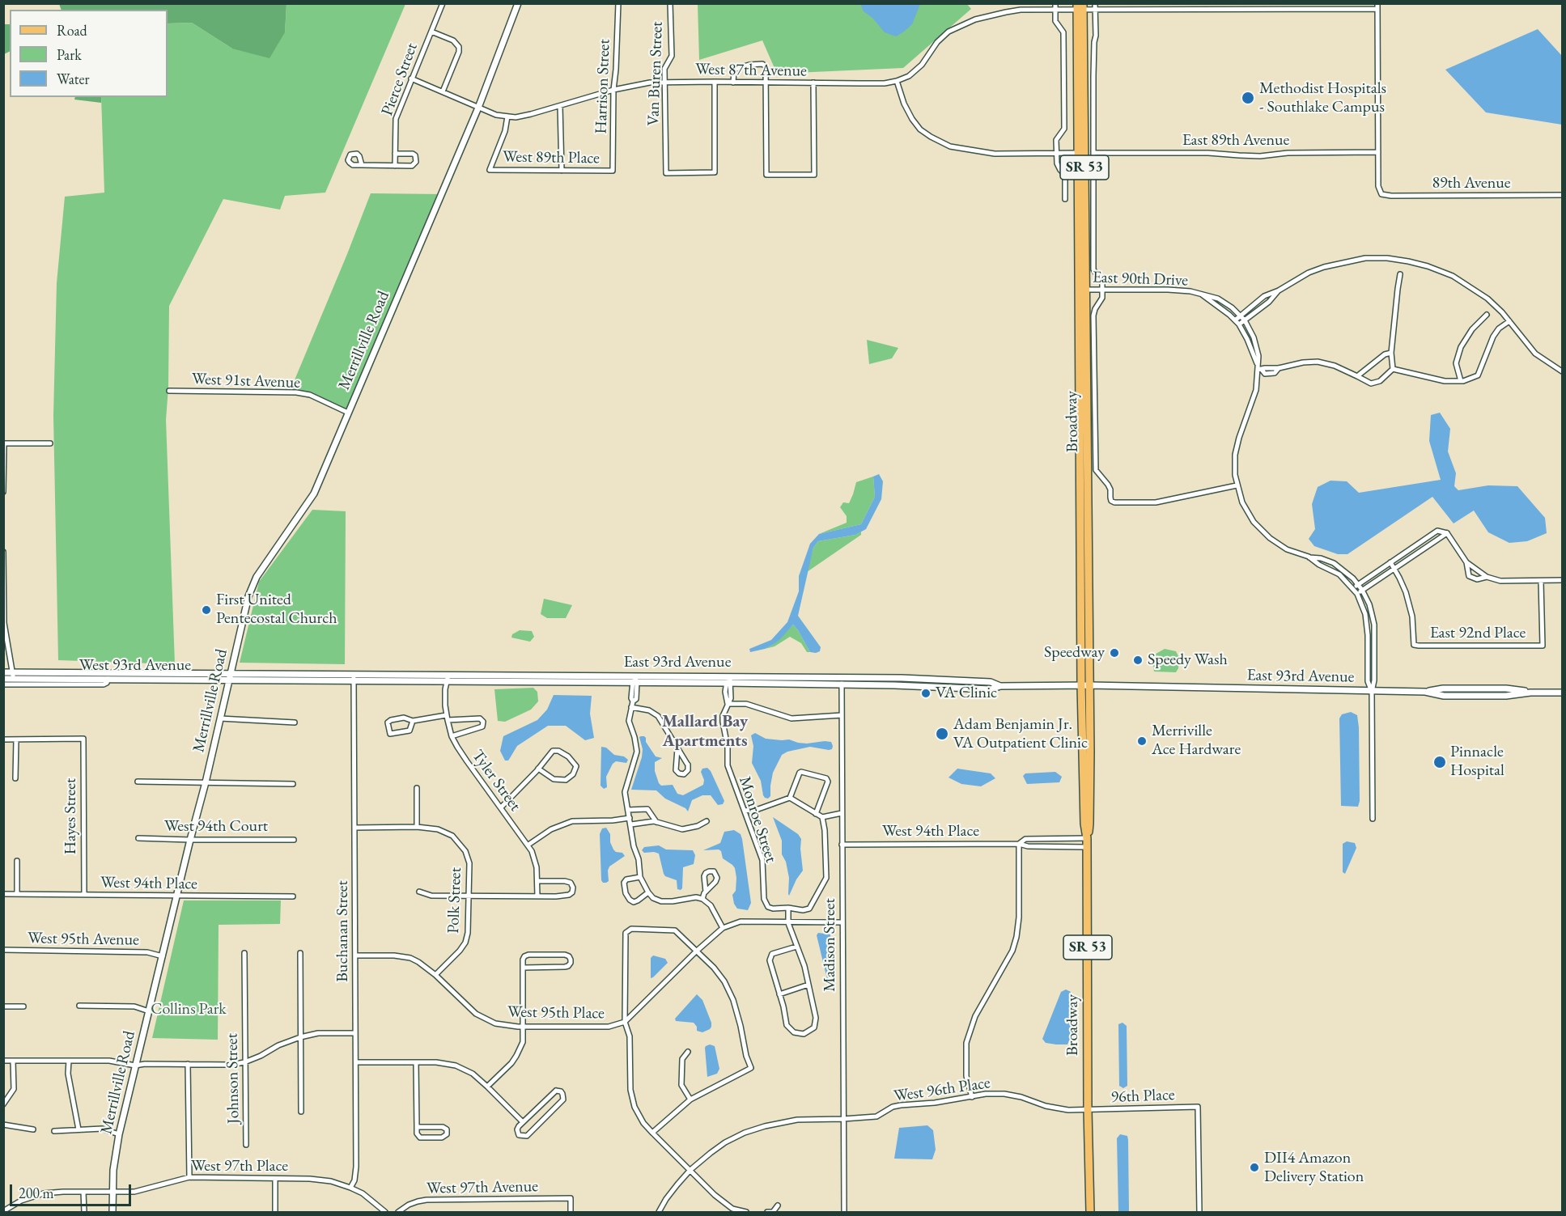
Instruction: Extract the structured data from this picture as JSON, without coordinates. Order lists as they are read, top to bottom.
{
  "streets": {
    "main road": ["SR 53", "Broadway"],
    "street": [
      "West 87th Avenue",
      "Van Buren Street",
      "Pierce Street",
      "Harrison Street",
      "East 89th Avenue",
      "West 89th Place",
      "89th Avenue",
      "East 90th Drive",
      "Merrillville Road",
      "West 91st Avenue",
      "East 92nd Place",
      "East 93rd Avenue",
      "West 93rd Avenue",
      "Tyler Street",
      "Hayes Street",
      "Monroe Street",
      "West 94th Court",
      "West 94th Place",
      "Polk Street",
      "Buchanan Street",
      "West 95th Avenue",
      "Madison Street",
      "West 95th Place",
      "Johnson Street",
      "West 96th Place",
      "96th Place",
      "West 97th Place",
      "West 97th Avenue"
    ]
  },
  "crossings": [
    ["West 87th Avenue", "Van Buren Street"],
    ["West 87th Avenue", "Pierce Street"],
    ["West 87th Avenue", "Harrison Street"],
    ["West 87th Avenue", "West 89th Place"],
    ["West 87th Avenue", "Merrillville Road"],
    ["West 87th Avenue", "Broadway"],
    ["Harrison Street", "West 89th Place"],
    ["East 89th Avenue", "89th Avenue"],
    ["East 90th Drive", "Broadway"],
    ["Merrillville Road", "West 91st Avenue"],
    ["Merrillville Road", "West 93rd Avenue"],
    ["Merrillville Road", "West 94th Court"],
    ["Merrillville Road", "West 94th Place"],
    ["Merrillville Road", "West 95th Avenue"],
    ["Merrillville Road", "West 97th Place"],
    ["Broadway", "East 93rd Avenue"],
    ["Broadway", "West 94th Place"],
    ["Broadway", "West 96th Place"],
    ["Broadway", "96th Place"],
    ["East 93rd Avenue", "West 93rd Avenue"],
    ["East 93rd Avenue", "Tyler Street"],
    ["East 93rd Avenue", "Monroe Street"],
    ["East 93rd Avenue", "Buchanan Street"],
    ["East 93rd Avenue", "Madison Street"],
    ["West 93rd Avenue", "Buchanan Street"],
    ["Hayes Street", "West 94th Place"],
    ["West 94th Place", "Madison Street"],
    ["Polk Street", "West 95th Place"],
    ["Buchanan Street", "West 95th Place"],
    ["Buchanan Street", "West 97th Place"],
    ["Madison Street", "West 96th Place"],
    ["West 96th Place", "96th Place"]
  ],
  "districts": ["Mallard Bay Apartments"],
  "parks": ["Collins Park"],
  "places": [
    "Methodist Hospitals - Southlake Campus",
    "First United Pentecostal Church",
    "Speedway",
    "Speedy Wash",
    "VA Clinic",
    "Adam Benjamin Jr. VA Outpatient Clinic",
    "Merriville Ace Hardware",
    "Pinnacle Hospital",
    "DII4 Amazon Delivery Station"
  ],
  "legend": ["Road", "Park", "Water"],
  "scale_bar": "200 m"
}
